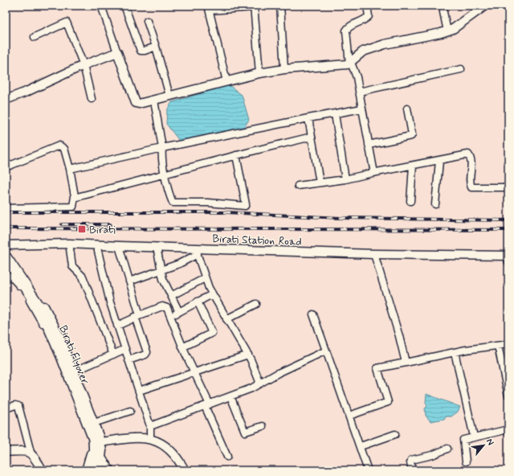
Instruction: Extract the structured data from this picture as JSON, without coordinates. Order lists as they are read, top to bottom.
{
  "streets": {
    "main road": ["Birati Flyover"],
    "street": ["Birati Station Road"]
  },
  "places": {
    "transit": ["Birati"]
  },
  "north": "top right"
}
